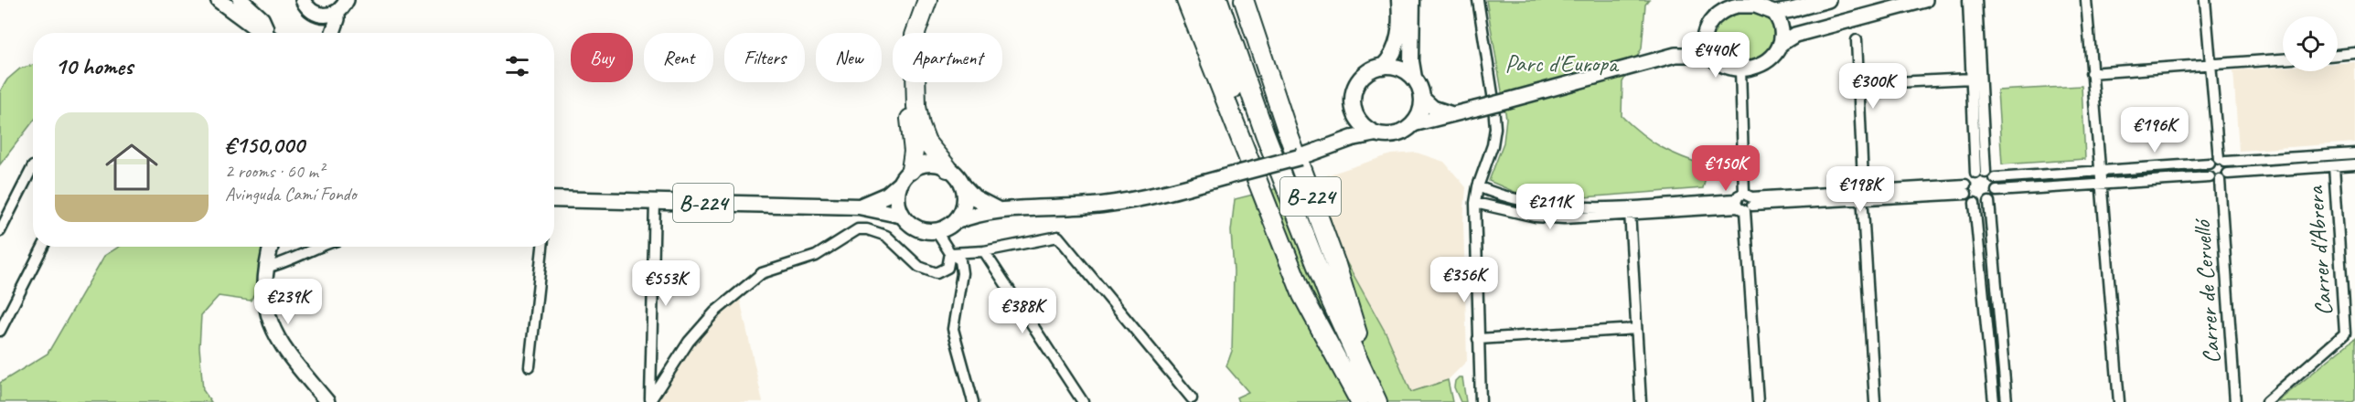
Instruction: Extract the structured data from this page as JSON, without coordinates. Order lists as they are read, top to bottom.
{
  "streets": {
    "highway": ["B-224"],
    "street": ["Carrer d'Abrera", "Carrer de Cervelló"]
  },
  "parks": ["Parc d'Europa"],
  "page": {
    "price": [
      "€440K",
      "€300K",
      "€196K",
      "€150K",
      "€198K",
      "€211K",
      "€356K",
      "€553K",
      "€239K",
      "€388K"
    ],
    "chip": [
      "Buy",
      "Rent",
      "Filters",
      "New",
      "Apartment"
    ],
    "heading": "10 homes",
    "list": [
      {
        "name": "€150,000",
        "note": "2 rooms · 60 m² · Avinguda Camí Fondo"
      }
    ]
  }
}
